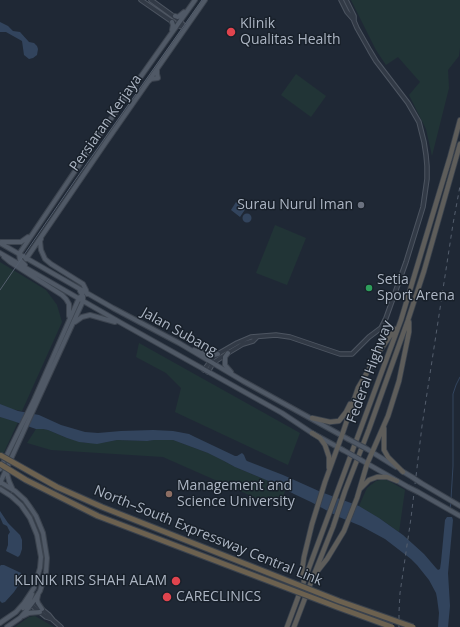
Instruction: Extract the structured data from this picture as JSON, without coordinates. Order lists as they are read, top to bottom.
{
  "streets": {
    "highway": ["Federal Highway", "North–South Expressway Central Link"],
    "main road": ["Persiaran Kerjaya", "Jalan Subang"]
  },
  "places": [
    "Klinik Qualitas Health",
    "Surau Nurul Iman",
    "Setia Sport Arena",
    "Management and Science University",
    "KLINIK IRIS SHAH ALAM",
    "CARECLINICS"
  ]
}
